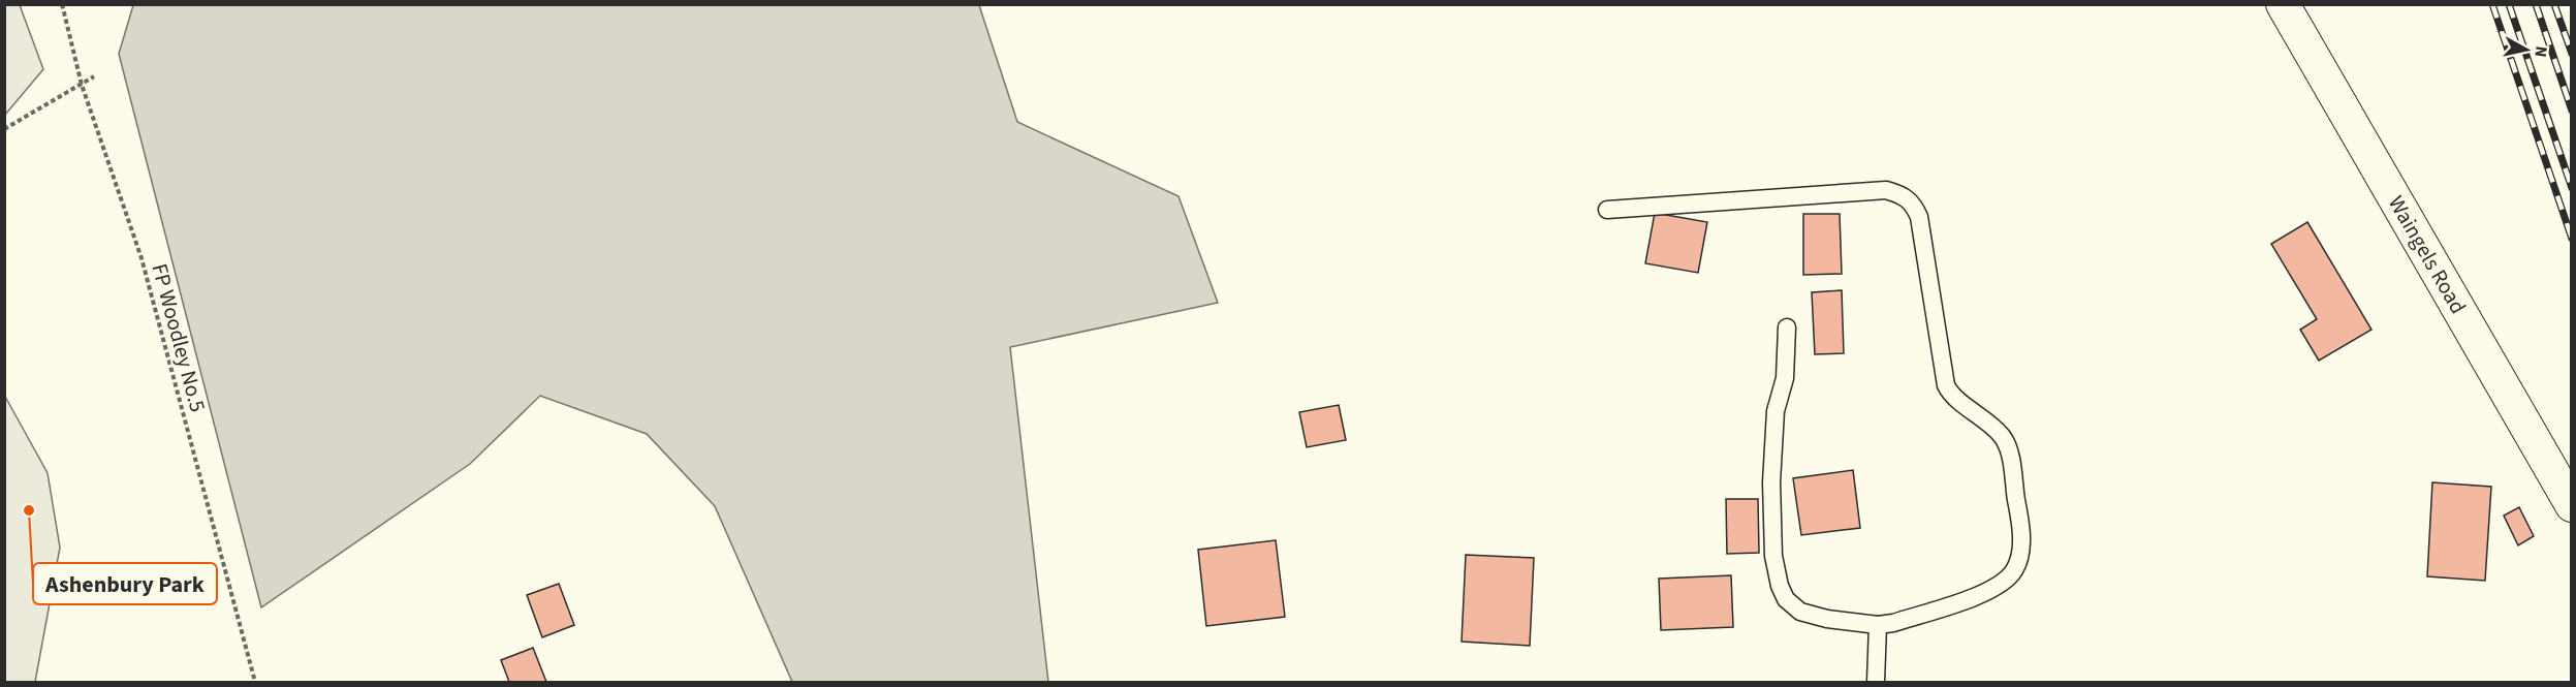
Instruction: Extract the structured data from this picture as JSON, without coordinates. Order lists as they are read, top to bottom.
{
  "streets": {
    "street": ["Waingels Road"],
    "path": ["FP Woodley No.5"]
  },
  "places": ["Ashenbury Park"],
  "north": "right"
}
